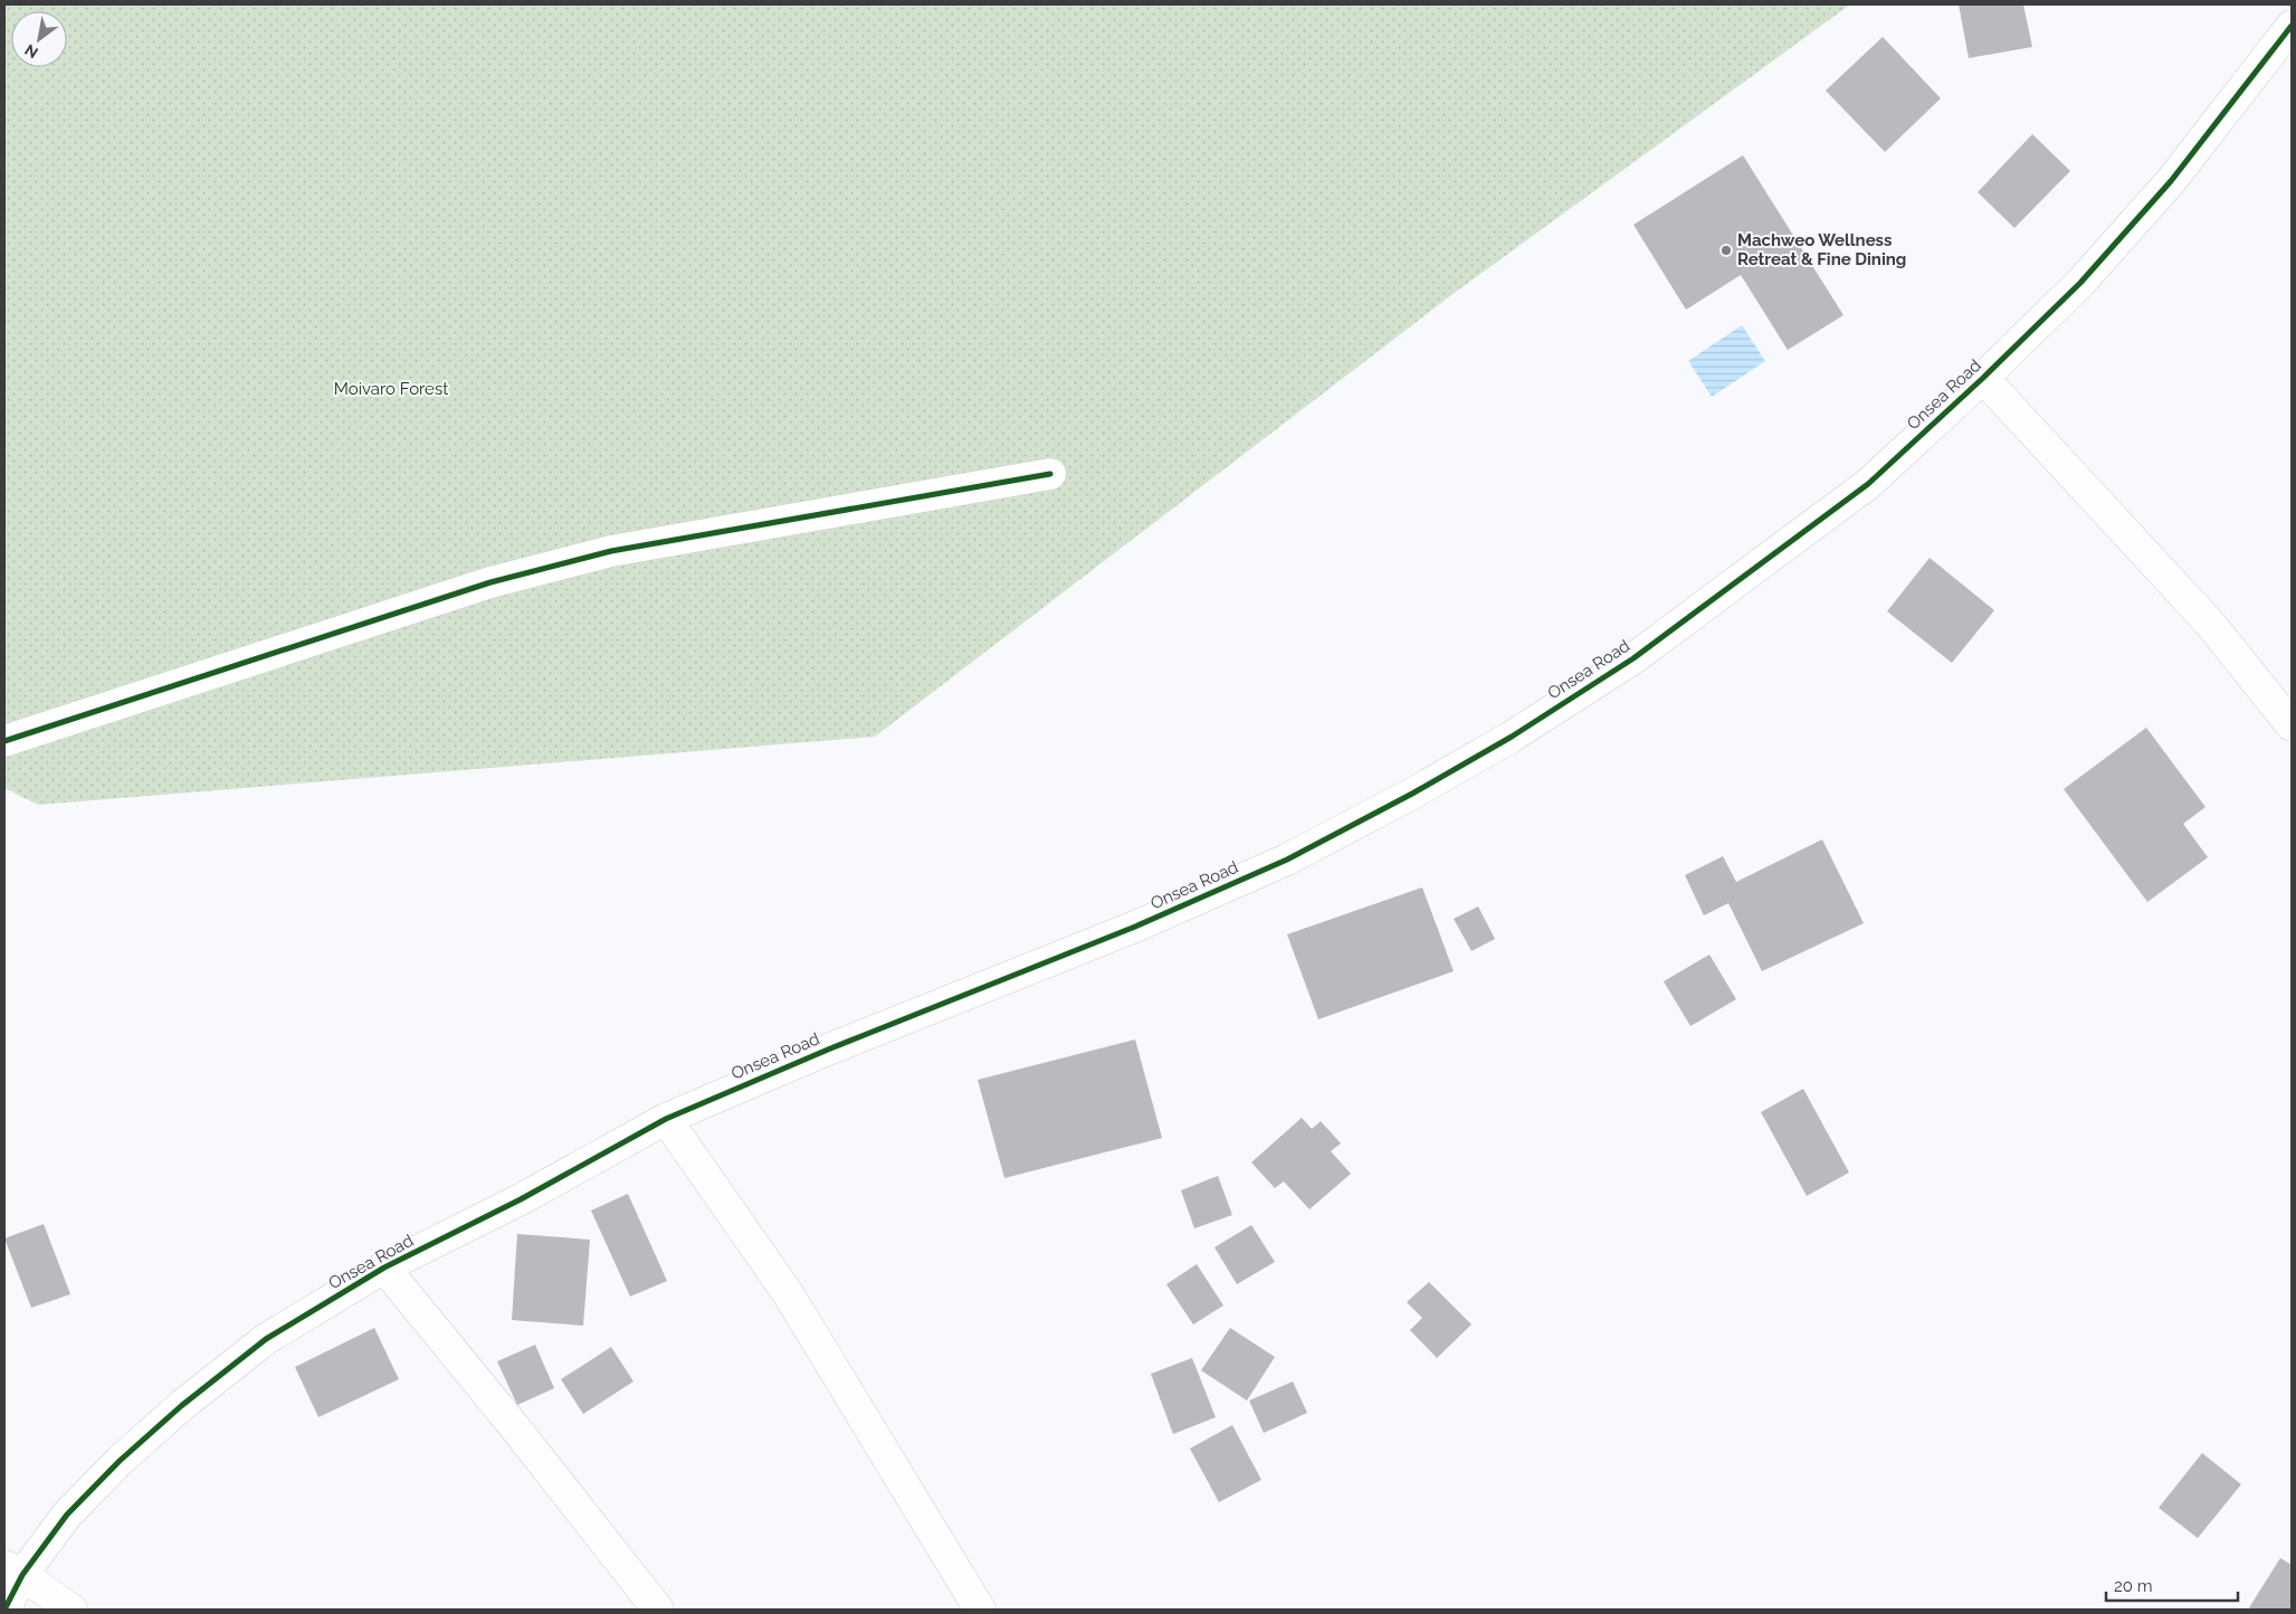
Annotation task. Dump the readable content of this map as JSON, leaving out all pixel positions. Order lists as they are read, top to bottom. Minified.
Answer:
{"streets":{"street":["Onsea Road"]},"parks":["Moivaro Forest"],"places":["Machweo Wellness Retreat & Fine Dining"],"scale_bar":"20 m","north":"bottom left"}
